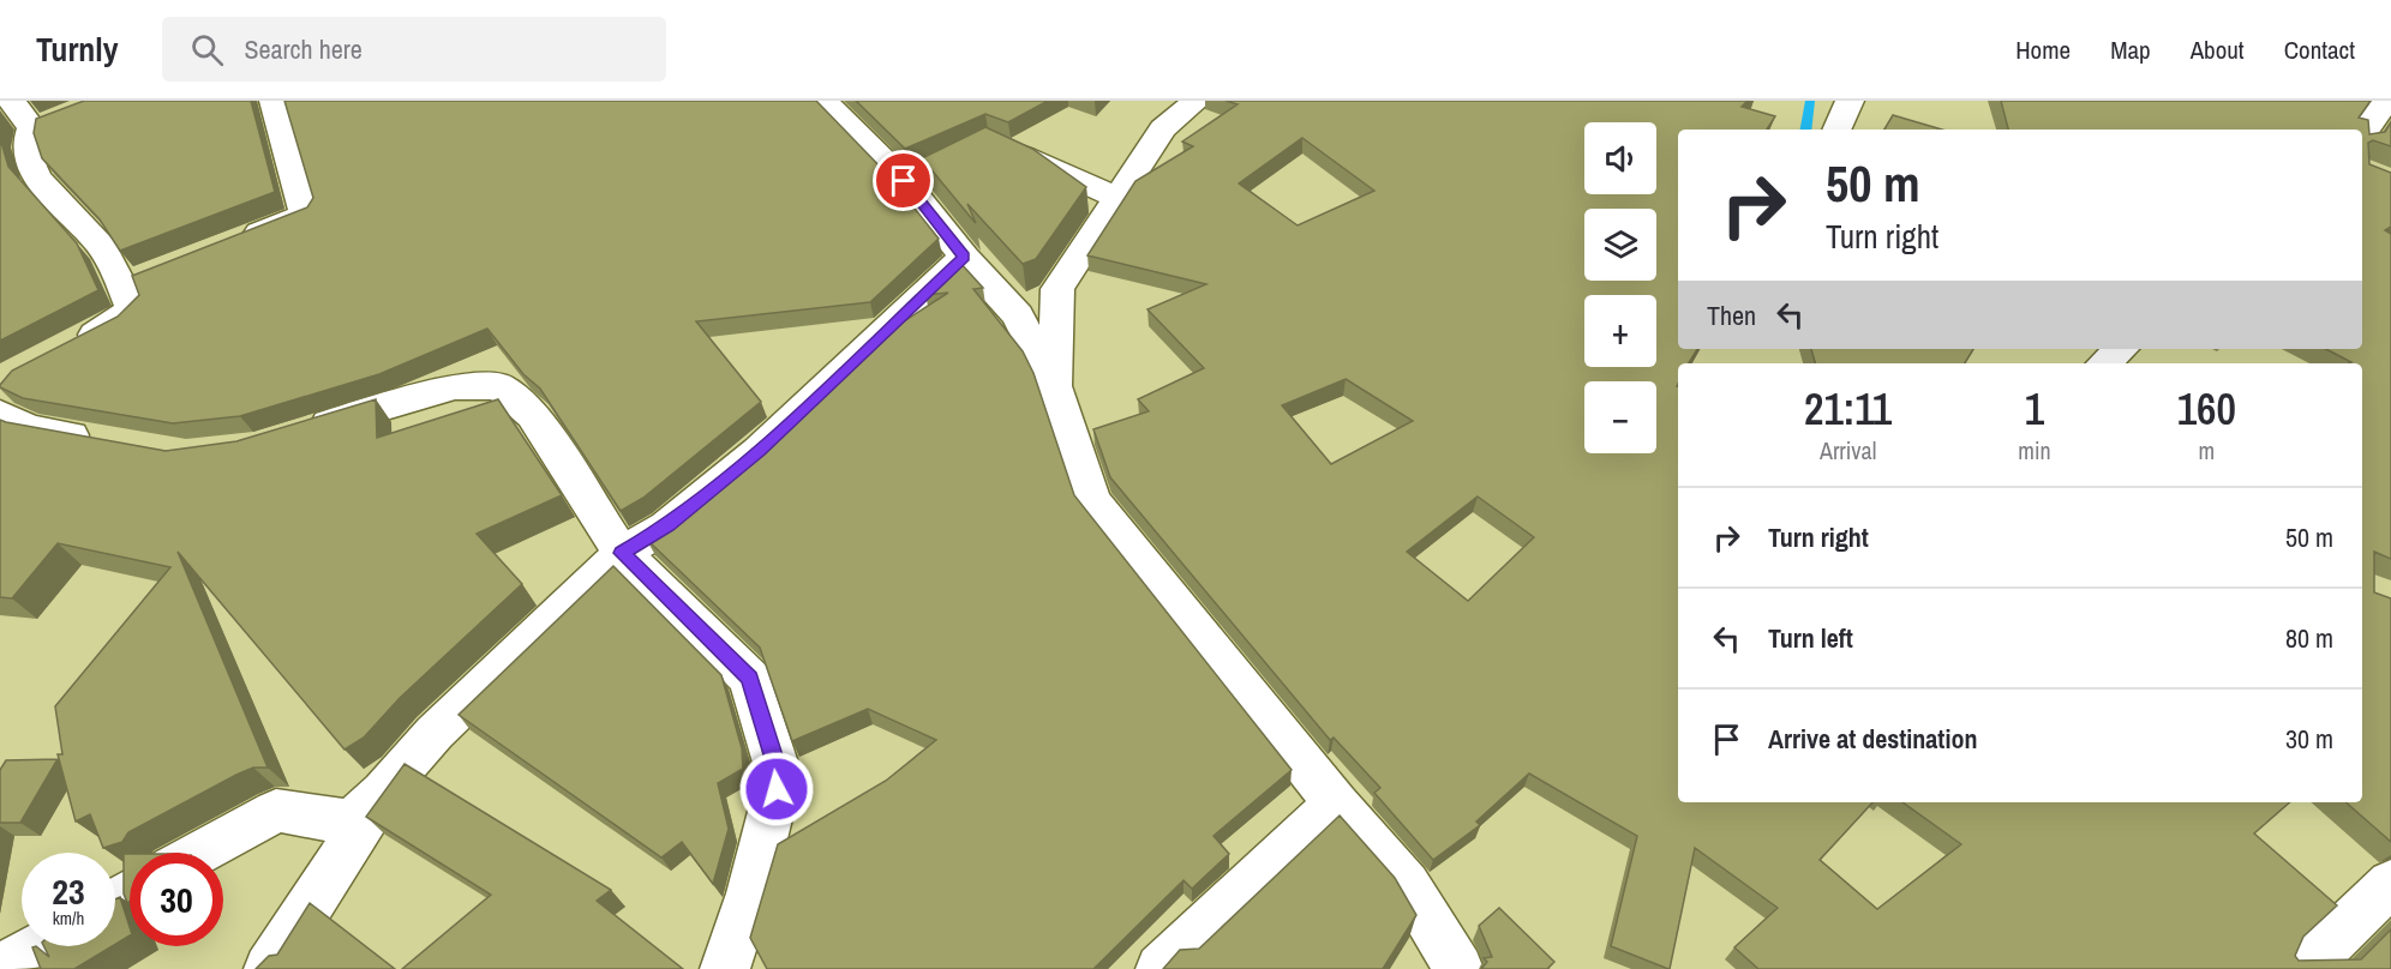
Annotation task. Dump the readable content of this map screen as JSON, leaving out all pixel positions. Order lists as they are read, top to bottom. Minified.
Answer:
{"page":{"header":"Turnly","search":"Search here","nav":["Home","Map","About","Contact"],"map_buttons":["+","−"],"turn":["50 m","Turn right"],"then":"Then","eta":["21:11","Arrival","1","min","160","m"],"list":[{"name":"Turn right","value":"50 m"},{"name":"Turn left","value":"80 m"},{"name":"Arrive at destination","value":"30 m"}],"speed":"23 km/h","limit":"30"}}
